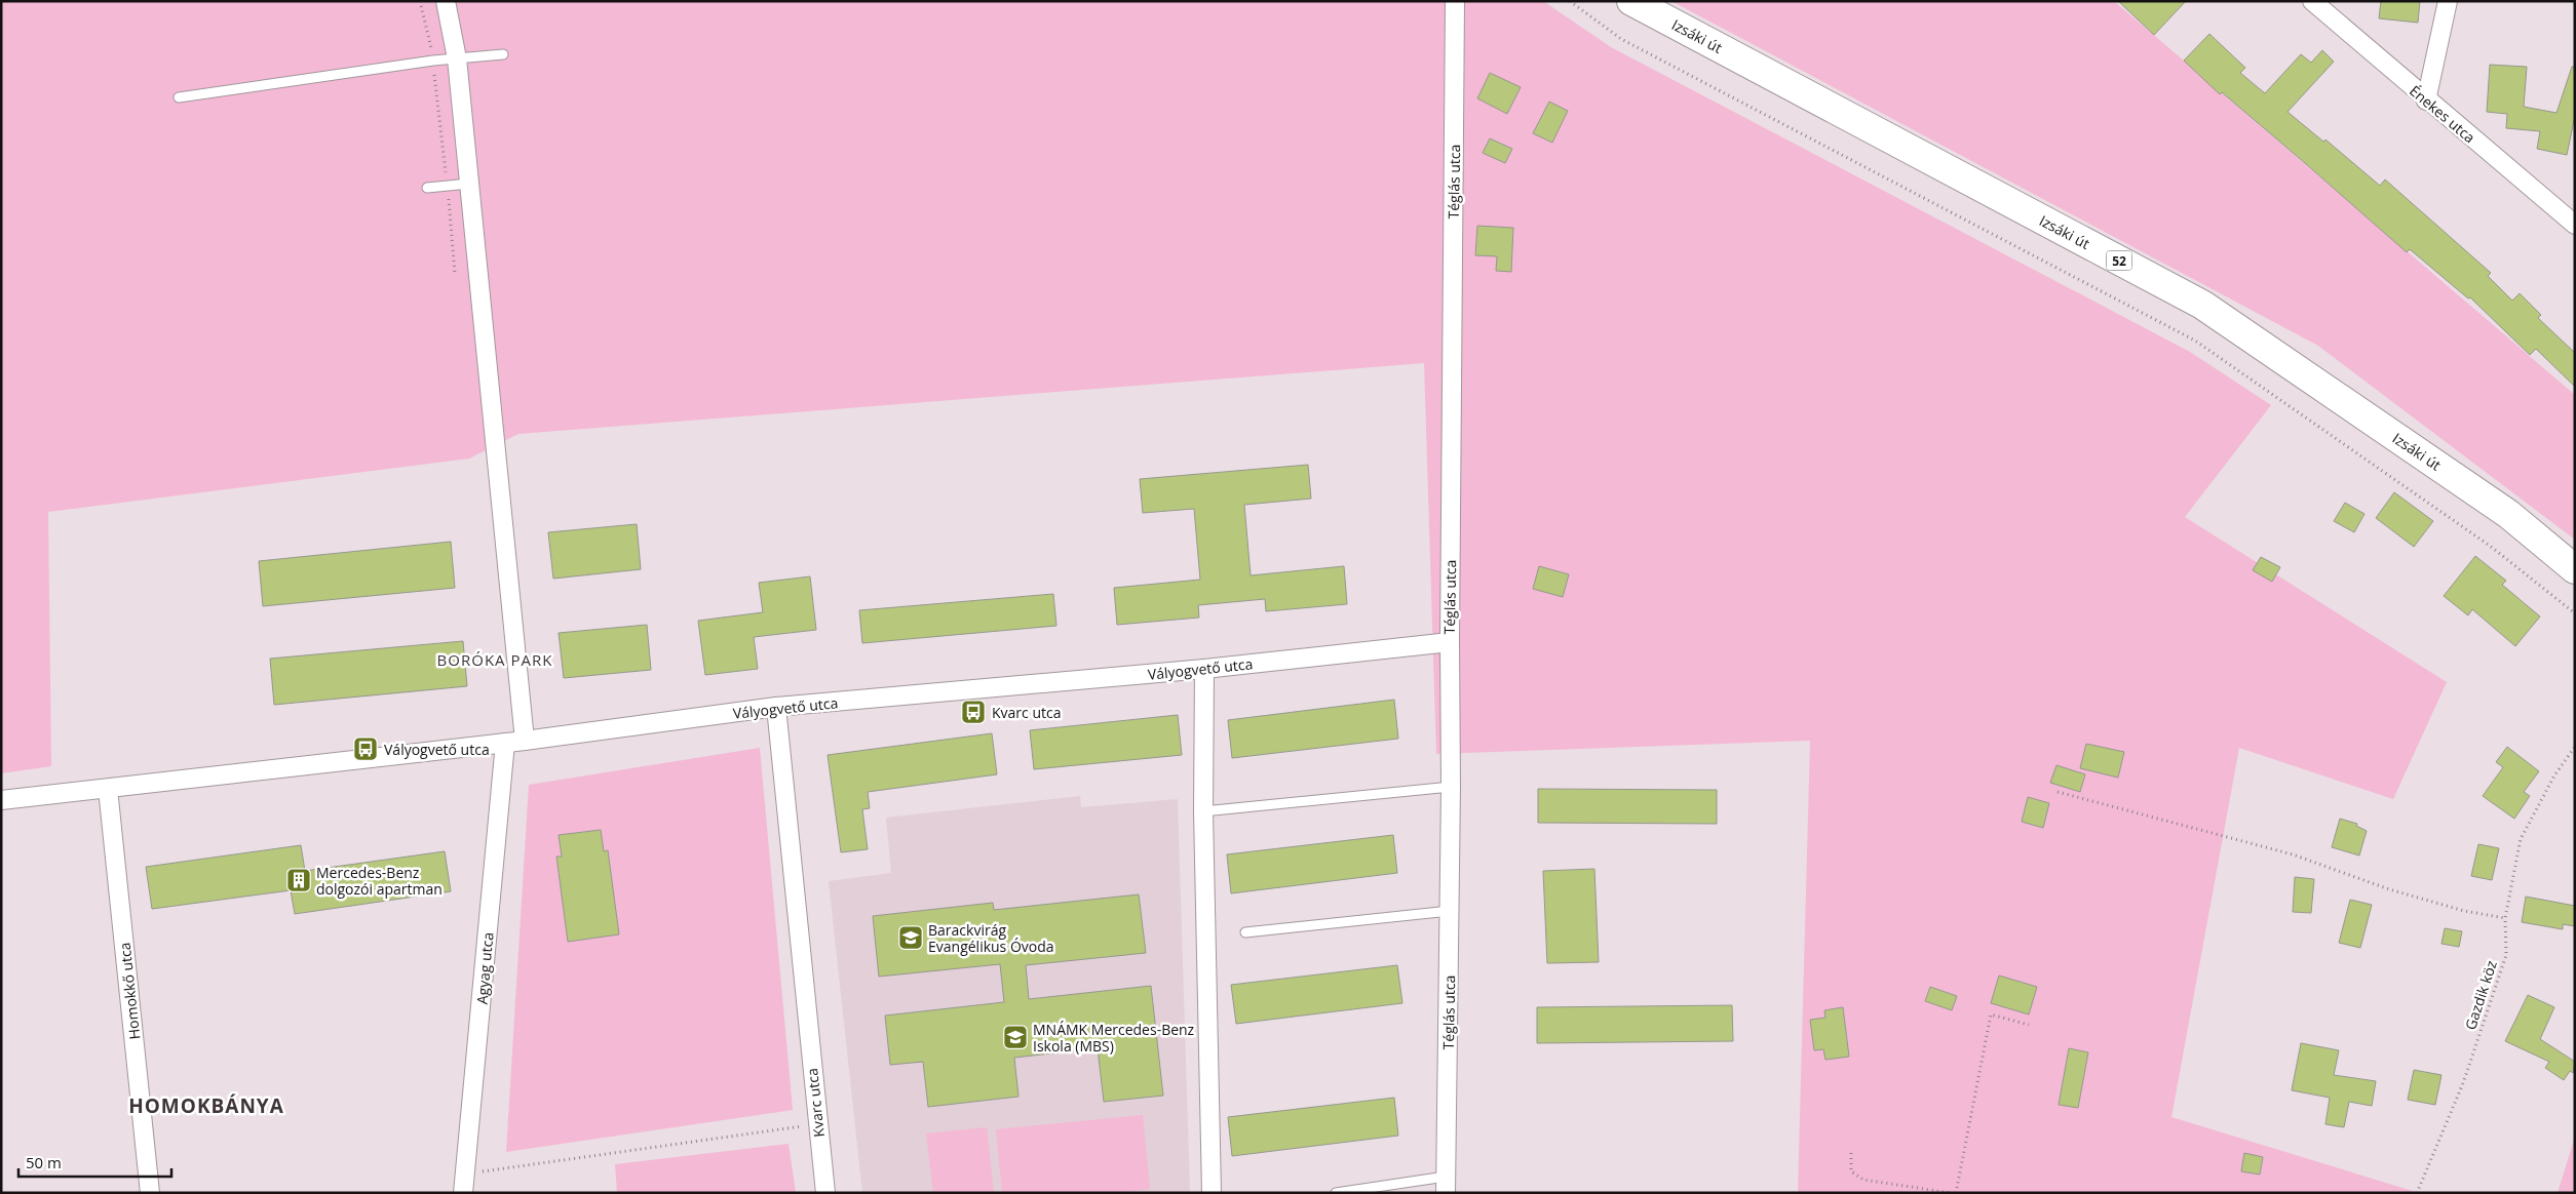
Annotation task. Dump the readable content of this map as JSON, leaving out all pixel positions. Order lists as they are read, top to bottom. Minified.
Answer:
{"streets":{"main road":["Izsáki út","52"],"street":["Énekes utca","Téglás utca","Vályogvető utca","Agyag utca","Homokkő utca","Kvarc utca"],"path":["Gazdik köz"]},"crossings":[["Téglás utca","Vályogvető utca"],["Vályogvető utca","Agyag utca"],["Vályogvető utca","Homokkő utca"],["Vályogvető utca","Kvarc utca"]],"districts":["BORÓKA PARK","HOMOKBÁNYA"],"places":{"bus stop":["Kvarc utca","Vályogvető utca"],"building":["Mercedes-Benz dolgozói apartman"],"school or university":["Barackvirág Evangélikus Óvoda","MNÁMK Mercedes-Benz Iskola (MBS)"]},"scale_bar":"50 m"}
